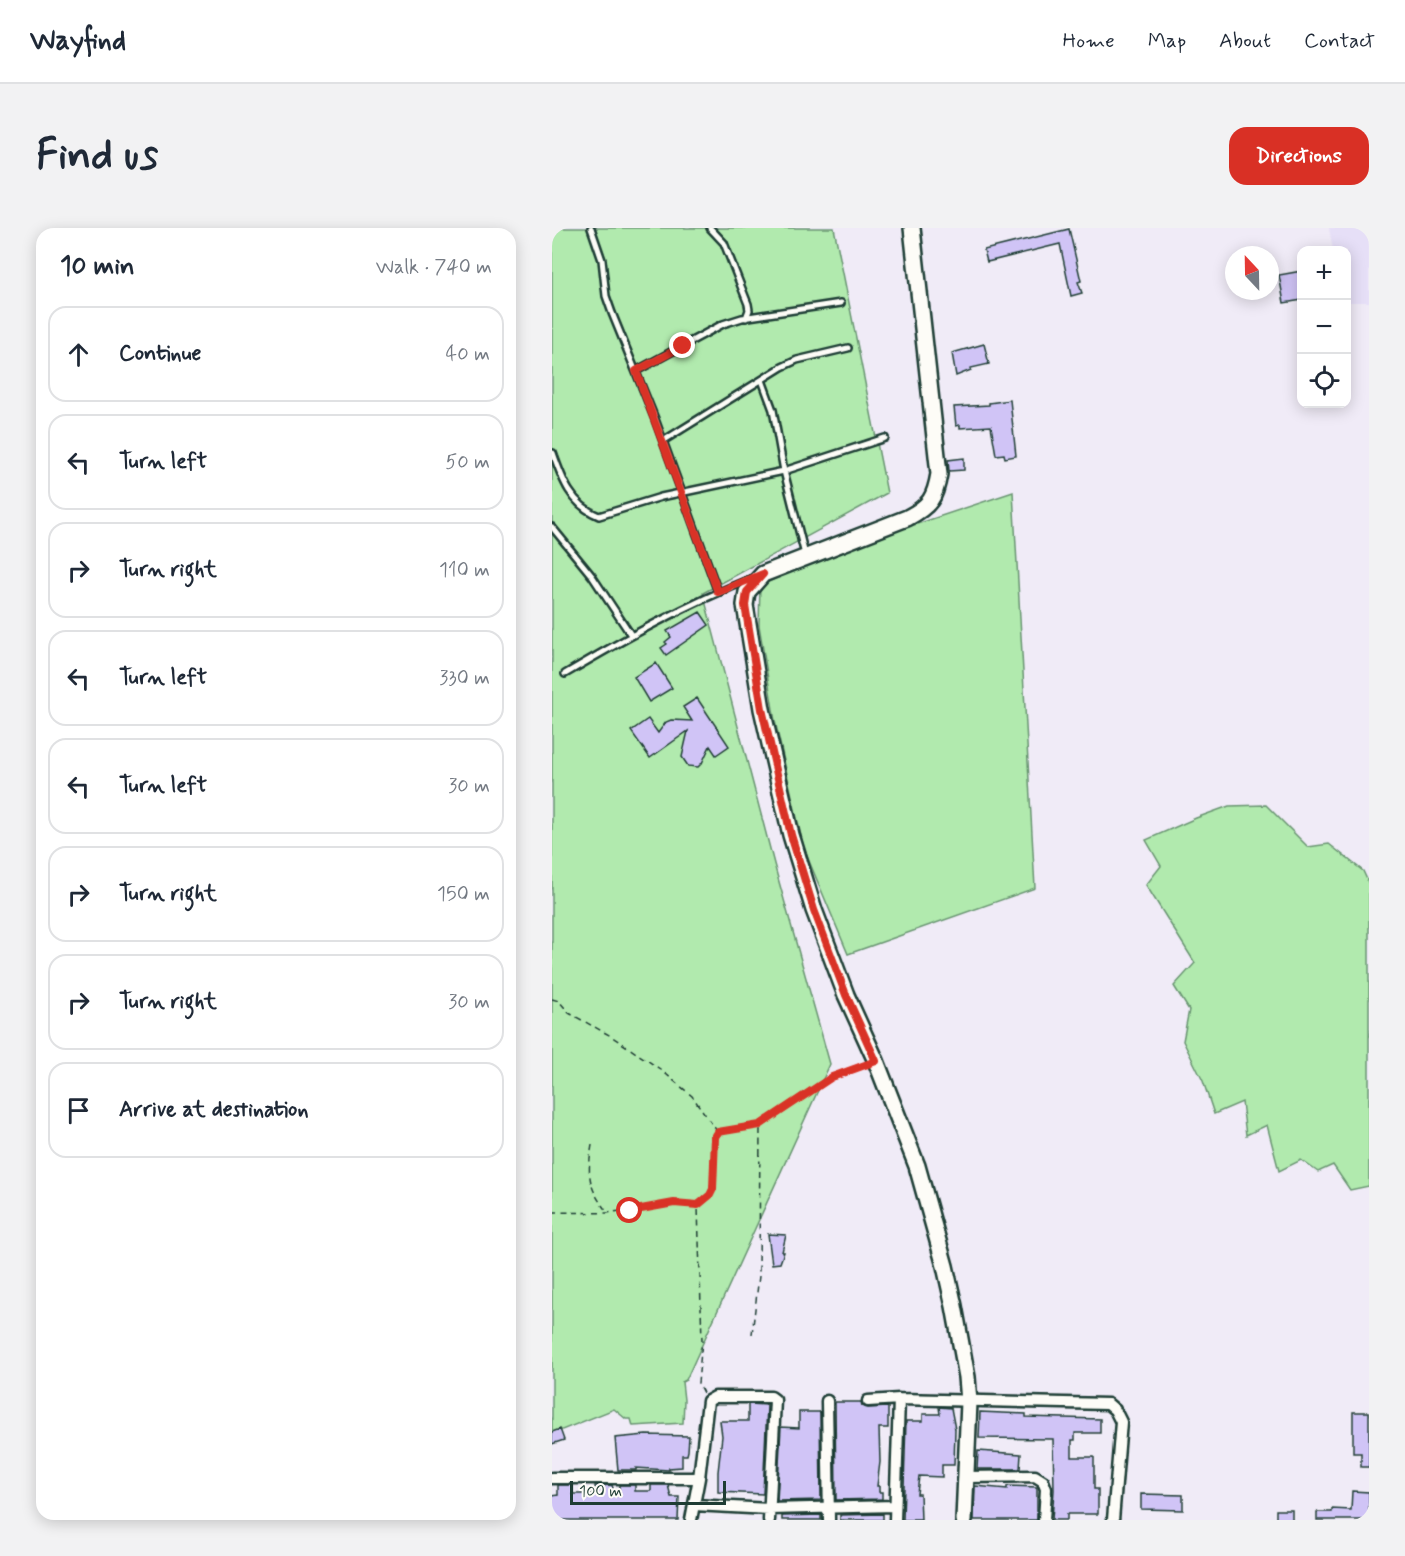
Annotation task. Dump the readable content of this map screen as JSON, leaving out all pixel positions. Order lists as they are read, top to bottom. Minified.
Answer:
{"scale_bar":"100 m","north":"top","page":{"header":"Wayfind","nav":["Home","Map","About","Contact"],"buttons":"Directions","title":"Find us","heading":["10 min","Walk · 740 m"],"map_buttons":["+","−"],"list":[["Continue","40 m"],["Turn left","50 m"],["Turn right","110 m"],["Turn left","330 m"],["Turn left","30 m"],["Turn right","150 m"],["Turn right","30 m"],"Arrive at destination"],"scale":"100 m"}}
